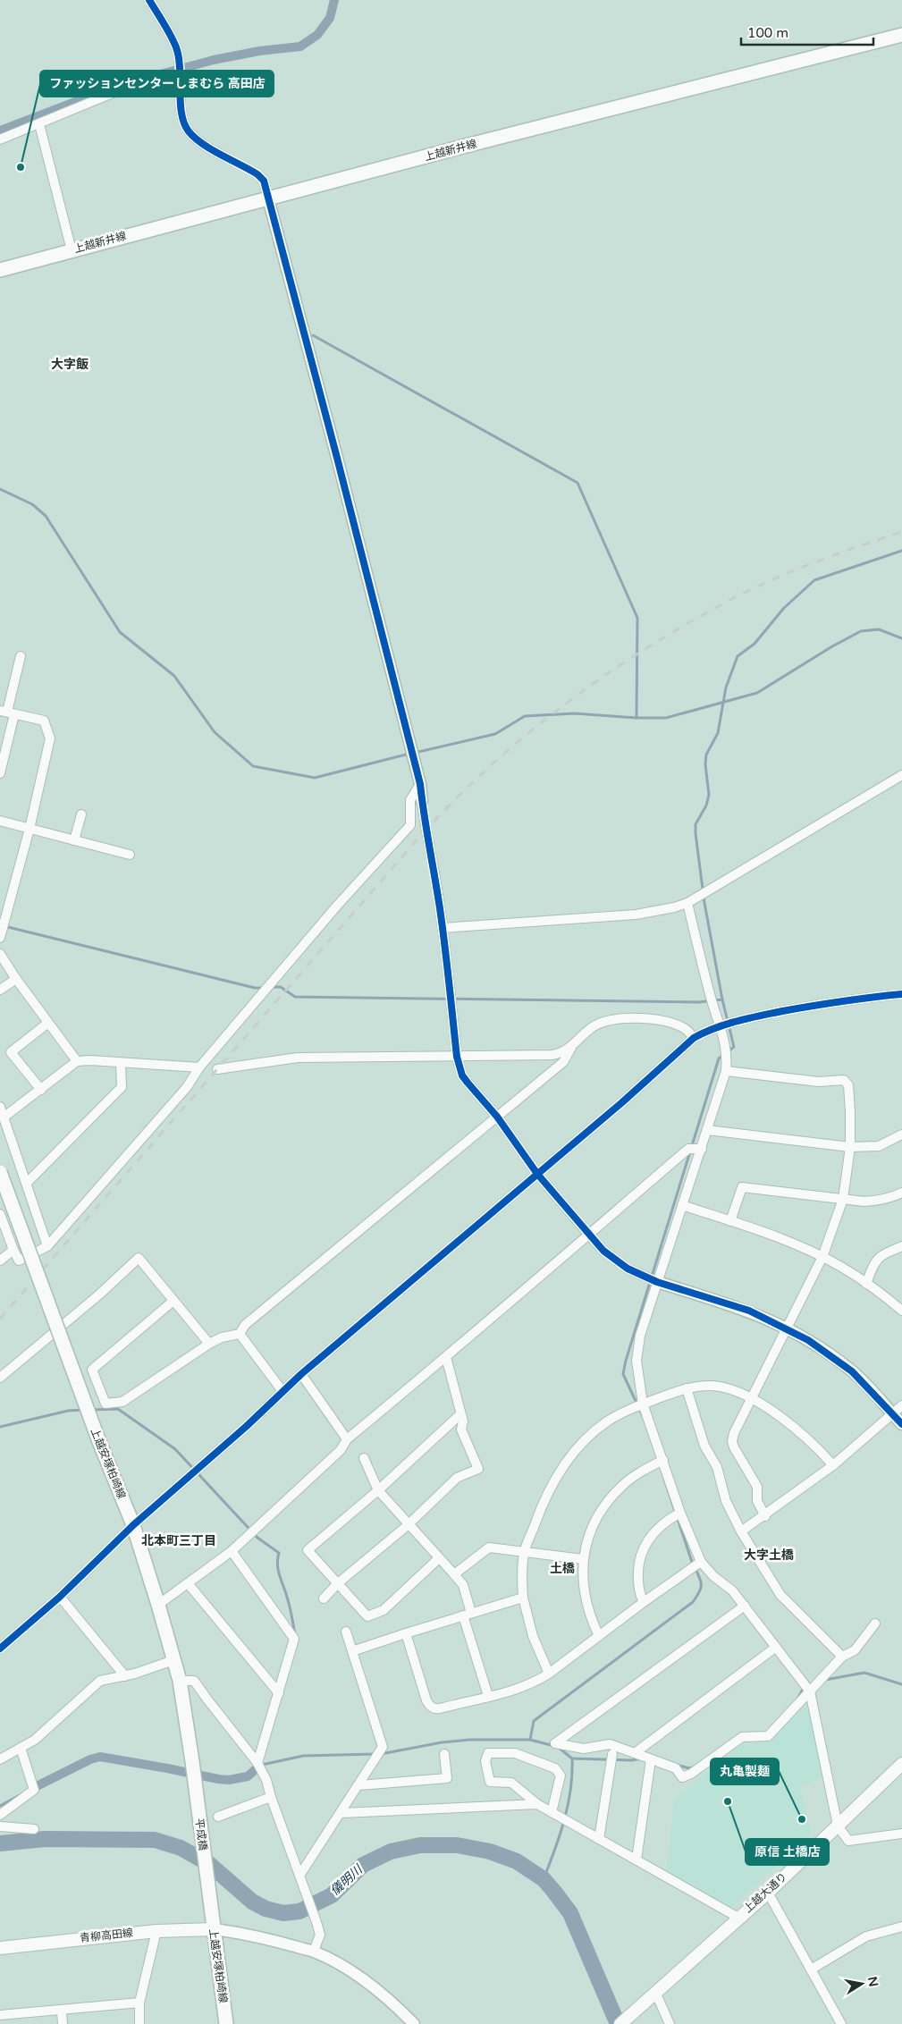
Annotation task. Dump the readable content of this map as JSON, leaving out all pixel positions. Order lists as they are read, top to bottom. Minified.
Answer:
{"streets":{"main road":["上越新井線","上越安塚柏崎線","平成橋","上越大通り","青柳高田線"]},"crossings":[["上越安塚柏崎線","平成橋"],["上越安塚柏崎線","青柳高田線"]],"districts":["大字飯","北本町三丁目","大字土橋","土橋"],"water":["儀明川"],"places":["ファッションセンターしまむら 高田店","原信 土橋店","丸亀製麺"],"scale_bar":"100 m","north":"right"}
